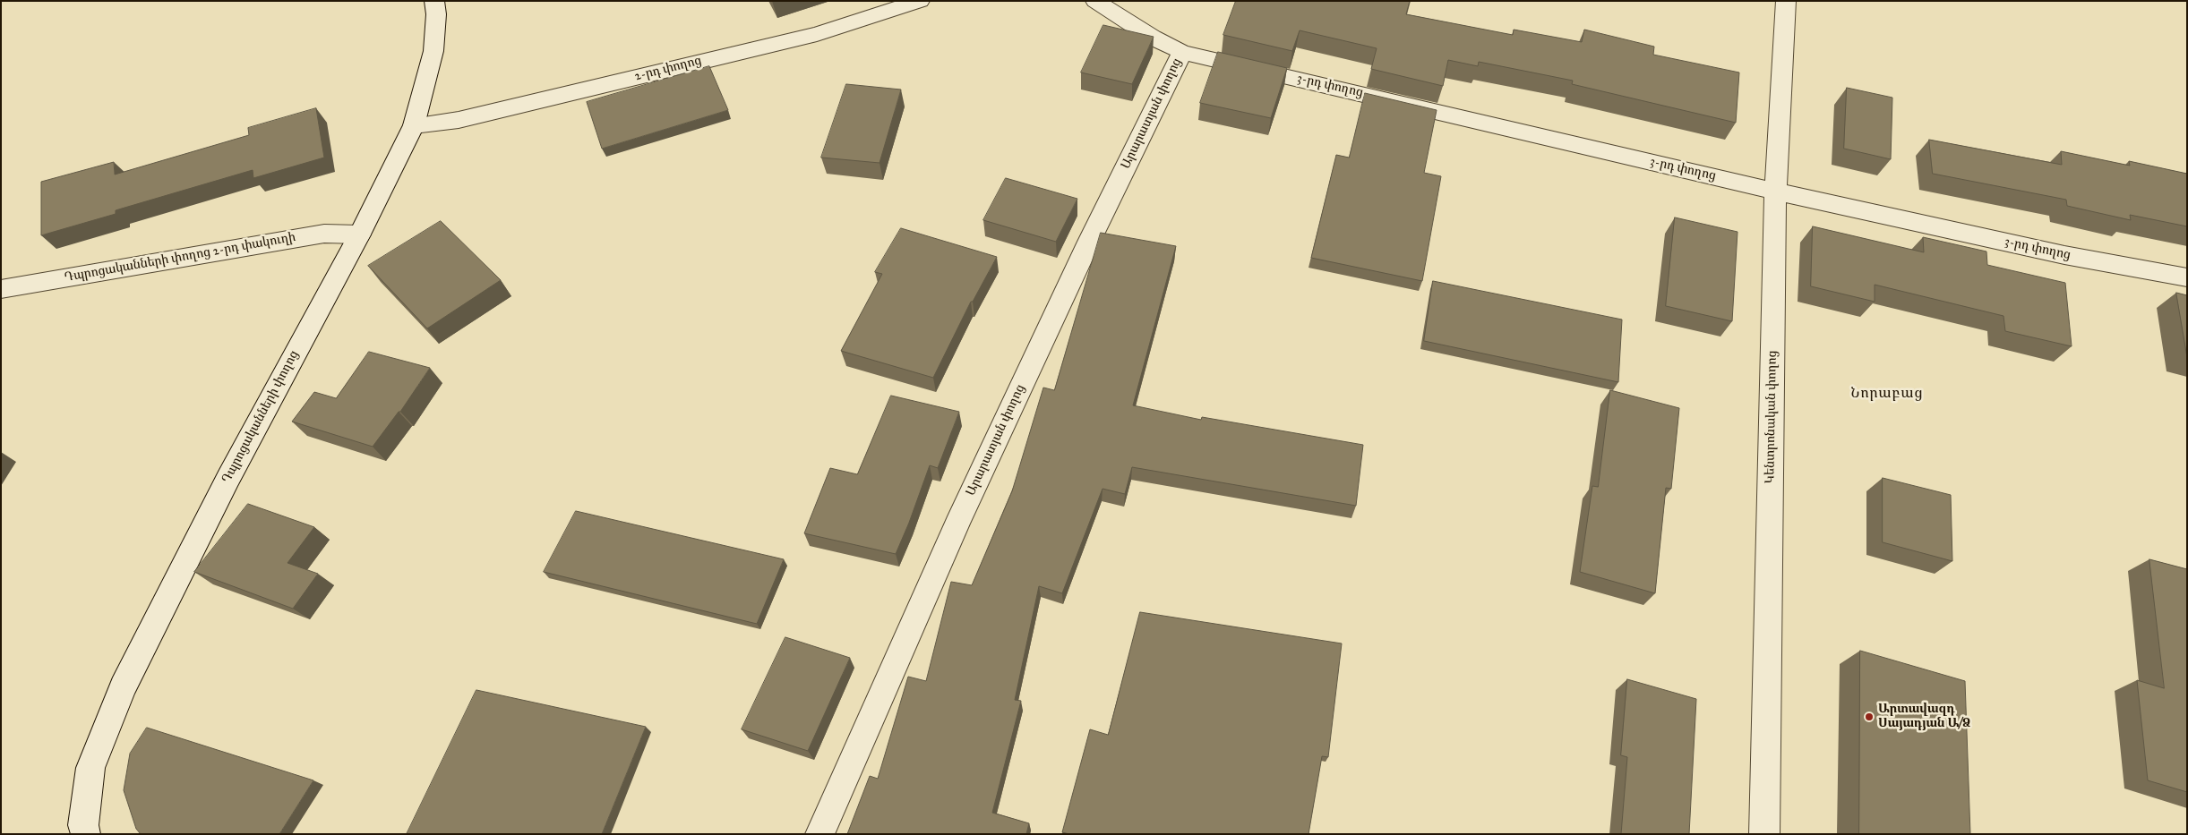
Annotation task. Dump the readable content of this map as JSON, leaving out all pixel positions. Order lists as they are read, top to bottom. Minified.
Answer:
{"streets":{"street":["2-րդ փողոց","3-րդ փողոց","Արարատյան փողոց","Դպրոցականների փողոց 2-րդ փակուղի","Դպրոցականների փողոց","Կենտրոնական փողոց"]},"crossings":[["2-րդ փողոց","Դպրոցականների փողոց"],["3-րդ փողոց","Արարատյան փողոց"],["3-րդ փողոց","Կենտրոնական փողոց"],["Դպրոցականների փողոց 2-րդ փակուղի","Դպրոցականների փողոց"]],"districts":["Նորաբաց"],"places":["Արտավազդ Սայադյան Ա/Ձ"]}
